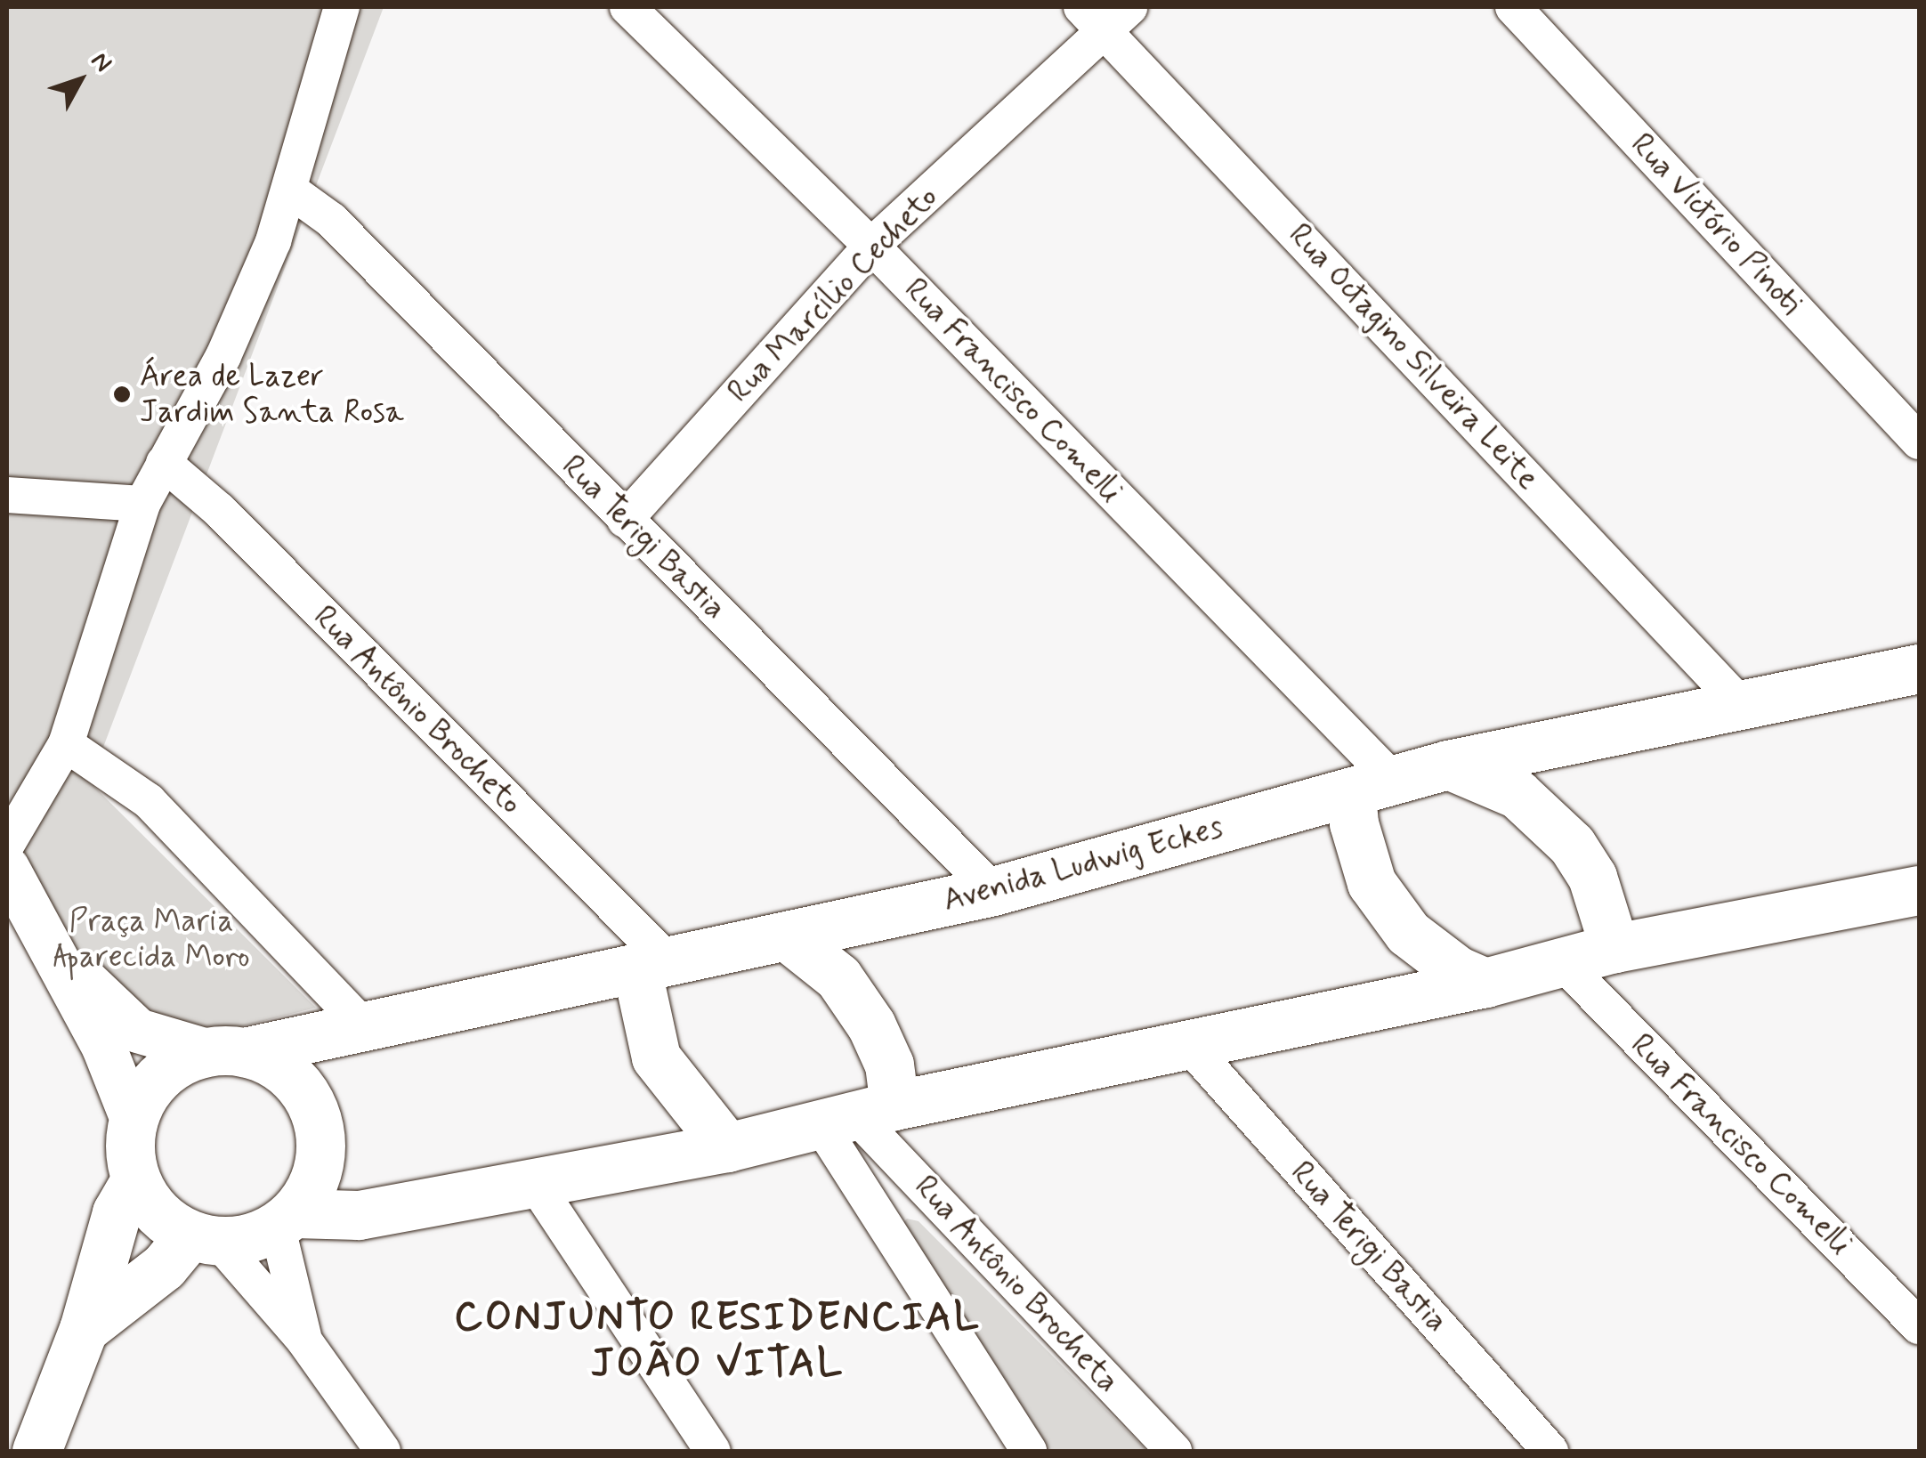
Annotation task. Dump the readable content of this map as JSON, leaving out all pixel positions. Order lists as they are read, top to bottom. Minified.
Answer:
{"streets":{"main road":["Avenida Ludwig Eckes"],"street":["Rua Victório Pinoti","Rua Marcílio Cecheto","Rua Octagino Silveira Leite","Rua Francisco Comelli","Rua Terigi Bastia","Rua Antônio Brocheto","Rua Antônio Brocheta"]},"crossings":[["Rua Marcílio Cecheto","Rua Octagino Silveira Leite"],["Rua Marcílio Cecheto","Rua Francisco Comelli"],["Rua Marcílio Cecheto","Rua Terigi Bastia"],["Rua Octagino Silveira Leite","Avenida Ludwig Eckes"],["Rua Francisco Comelli","Avenida Ludwig Eckes"],["Rua Terigi Bastia","Avenida Ludwig Eckes"],["Rua Antônio Brocheto","Avenida Ludwig Eckes"],["Rua Antônio Brocheto","Rua Antônio Brocheta"],["Avenida Ludwig Eckes","Rua Antônio Brocheta"]],"districts":["CONJUNTO RESIDENCIAL JOÃO VITAL"],"parks":["Praça Maria Aparecida Moro"],"places":["Área de Lazer Jardim Santa Rosa"],"north":"top right"}
